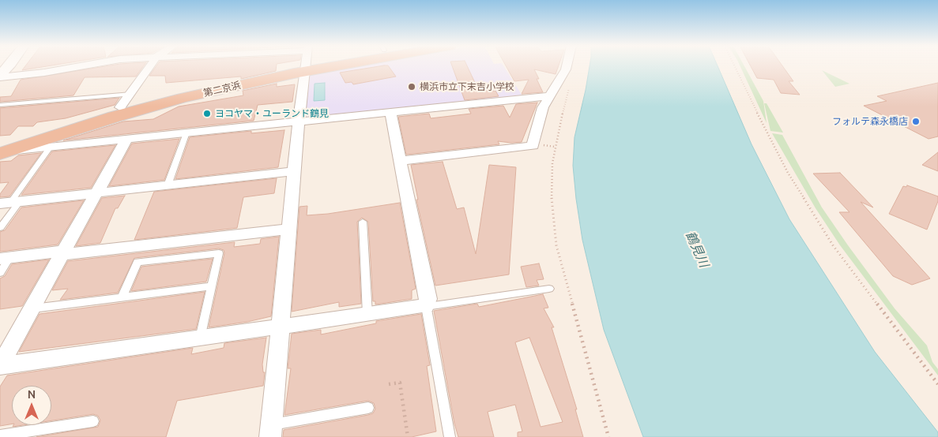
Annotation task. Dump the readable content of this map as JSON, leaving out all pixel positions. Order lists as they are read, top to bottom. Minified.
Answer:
{"streets":{"highway":["第二京浜"]},"water":["鶴見川"],"places":["横浜市立下末吉小学校","ヨコヤマ・ユーランド鶴見","フォルテ森永橋店"],"north":"top"}
